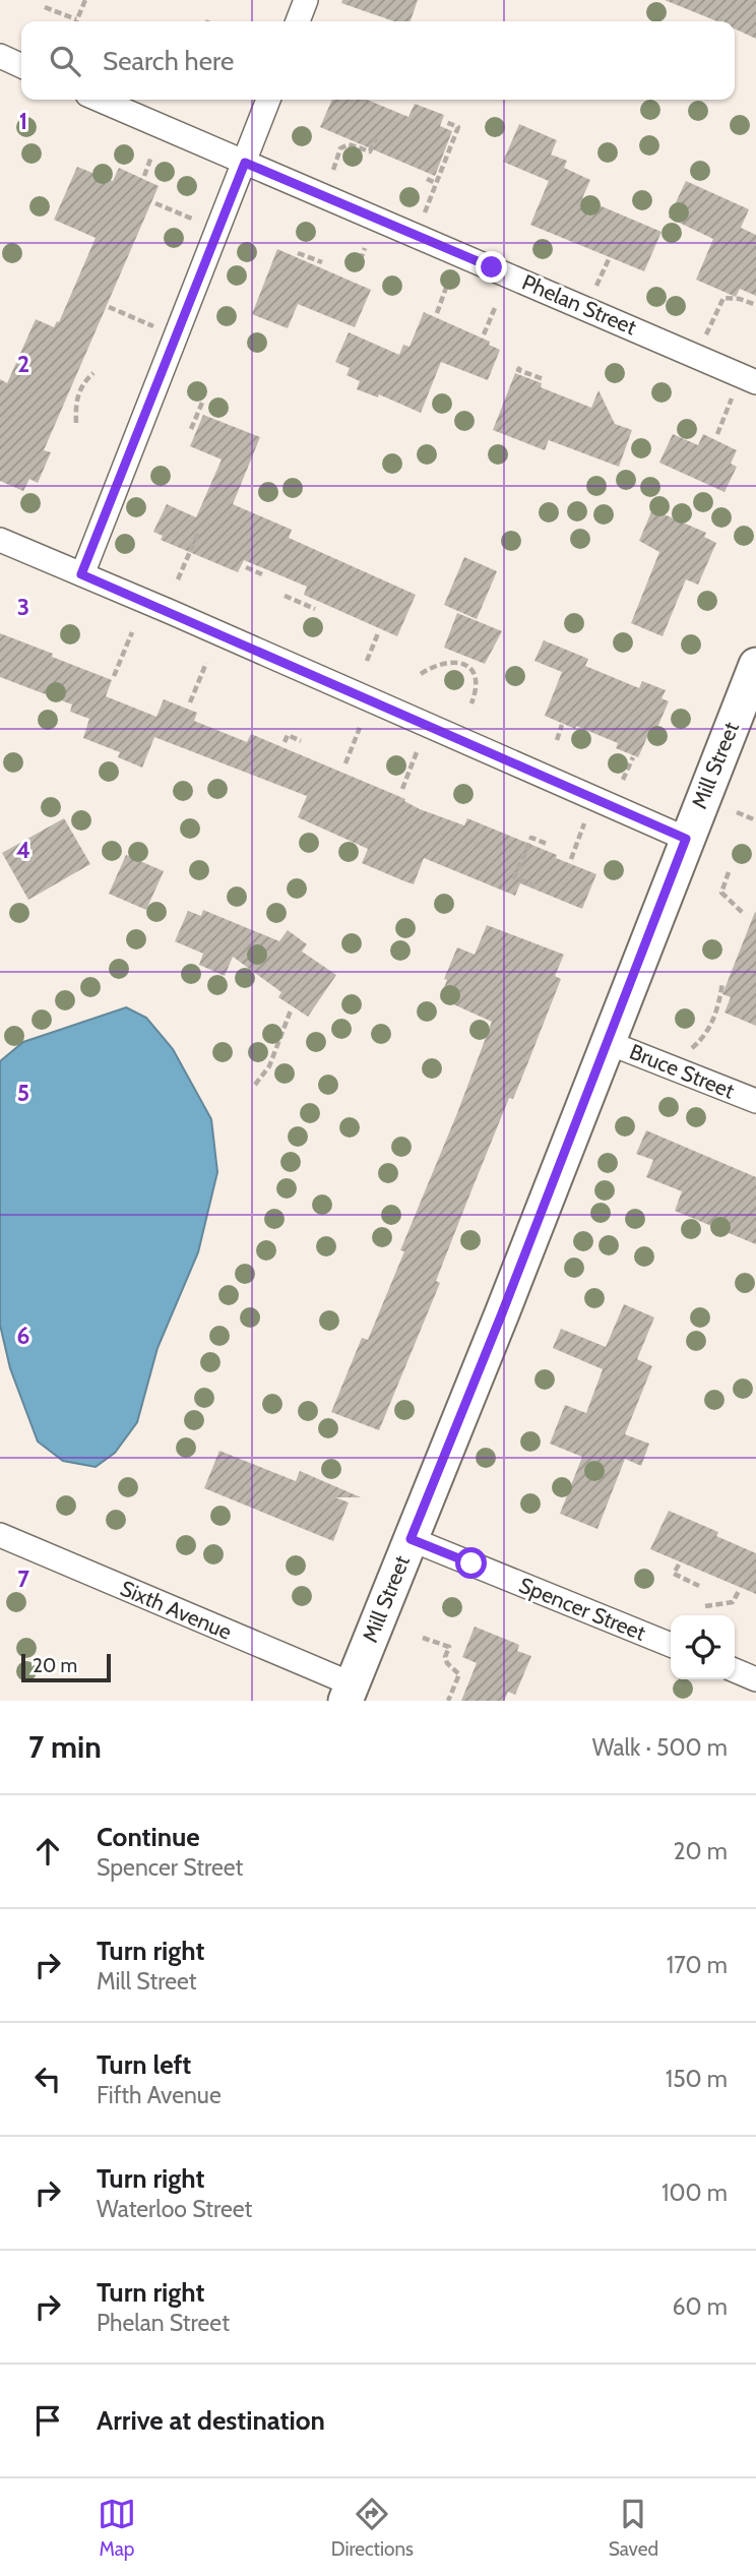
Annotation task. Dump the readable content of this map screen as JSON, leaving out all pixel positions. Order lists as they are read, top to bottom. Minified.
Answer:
{"streets":{"main road":["Mill Street"],"street":["Phelan Street","Bruce Street","Spencer Street","Sixth Avenue"]},"crossings":[["Mill Street","Bruce Street"],["Mill Street","Spencer Street"],["Mill Street","Sixth Avenue"]],"scale_bar":"20 m","page":{"search":"Search here","scale":"20 m","heading":["7 min","Walk · 500 m"],"list":[["Continue","Spencer Street","20 m"],["Turn right","Mill Street","170 m"],["Turn left","Fifth Avenue","150 m"],["Turn right","Waterloo Street","100 m"],["Turn right","Phelan Street","60 m"],"Arrive at destination"],"nav":["Map","Directions","Saved"]},"grid":{"rows":["1","2","3","4","5","6","7"]}}
